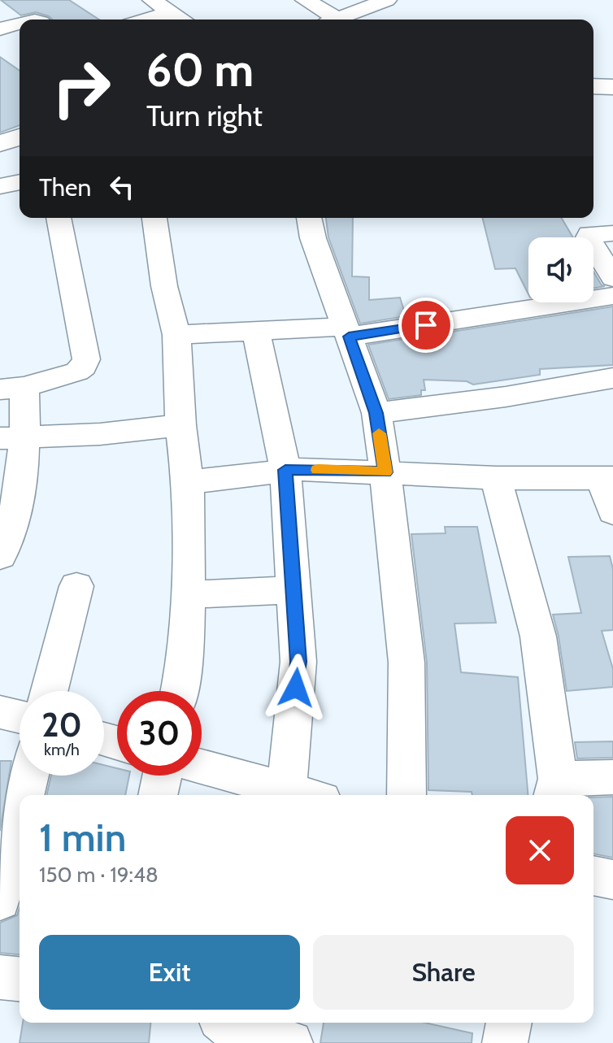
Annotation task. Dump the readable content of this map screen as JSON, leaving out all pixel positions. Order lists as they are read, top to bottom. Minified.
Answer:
{"page":{"turn":["60 m","Turn right"],"then":"Then","speed":"20 km/h","limit":"30","heading":["1 min","150 m · 19:48"],"buttons":["Exit","Share"]}}
